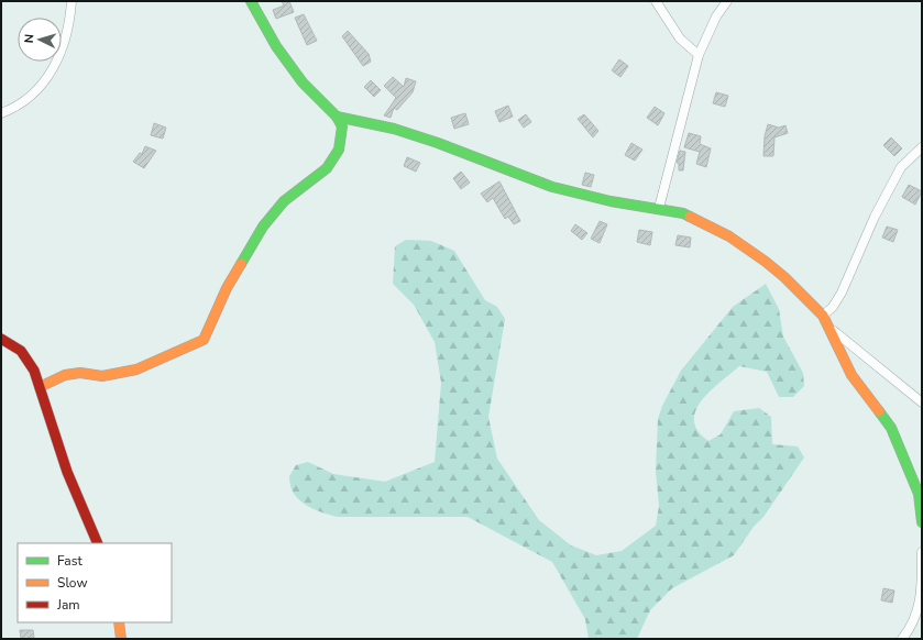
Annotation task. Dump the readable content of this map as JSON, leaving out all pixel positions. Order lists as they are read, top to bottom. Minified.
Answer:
{"legend":["Fast","Slow","Jam"],"north":"left"}
